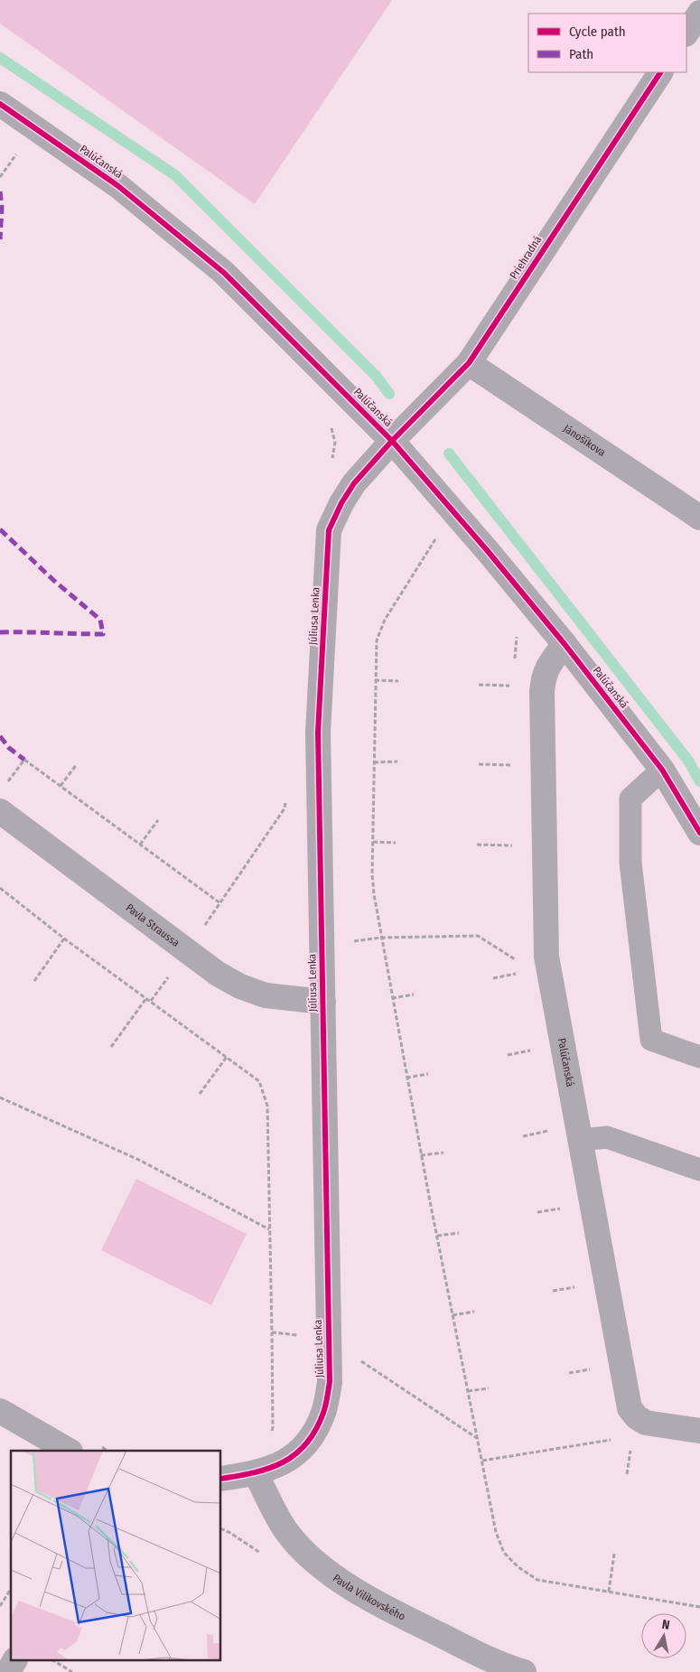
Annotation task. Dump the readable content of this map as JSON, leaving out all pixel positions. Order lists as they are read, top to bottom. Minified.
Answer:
{"streets":{"street":["Palúčanská","Priehradná","Jánošíkova","Júliusa Lenka","Pavla Straussa","Pavla Vilikovského"]},"crossings":[["Palúčanská","Priehradná"],["Palúčanská","Júliusa Lenka"],["Priehradná","Jánošíkova"],["Priehradná","Júliusa Lenka"],["Júliusa Lenka","Pavla Straussa"],["Júliusa Lenka","Pavla Vilikovského"]],"legend":["Cycle path","Path"],"north":"top"}
